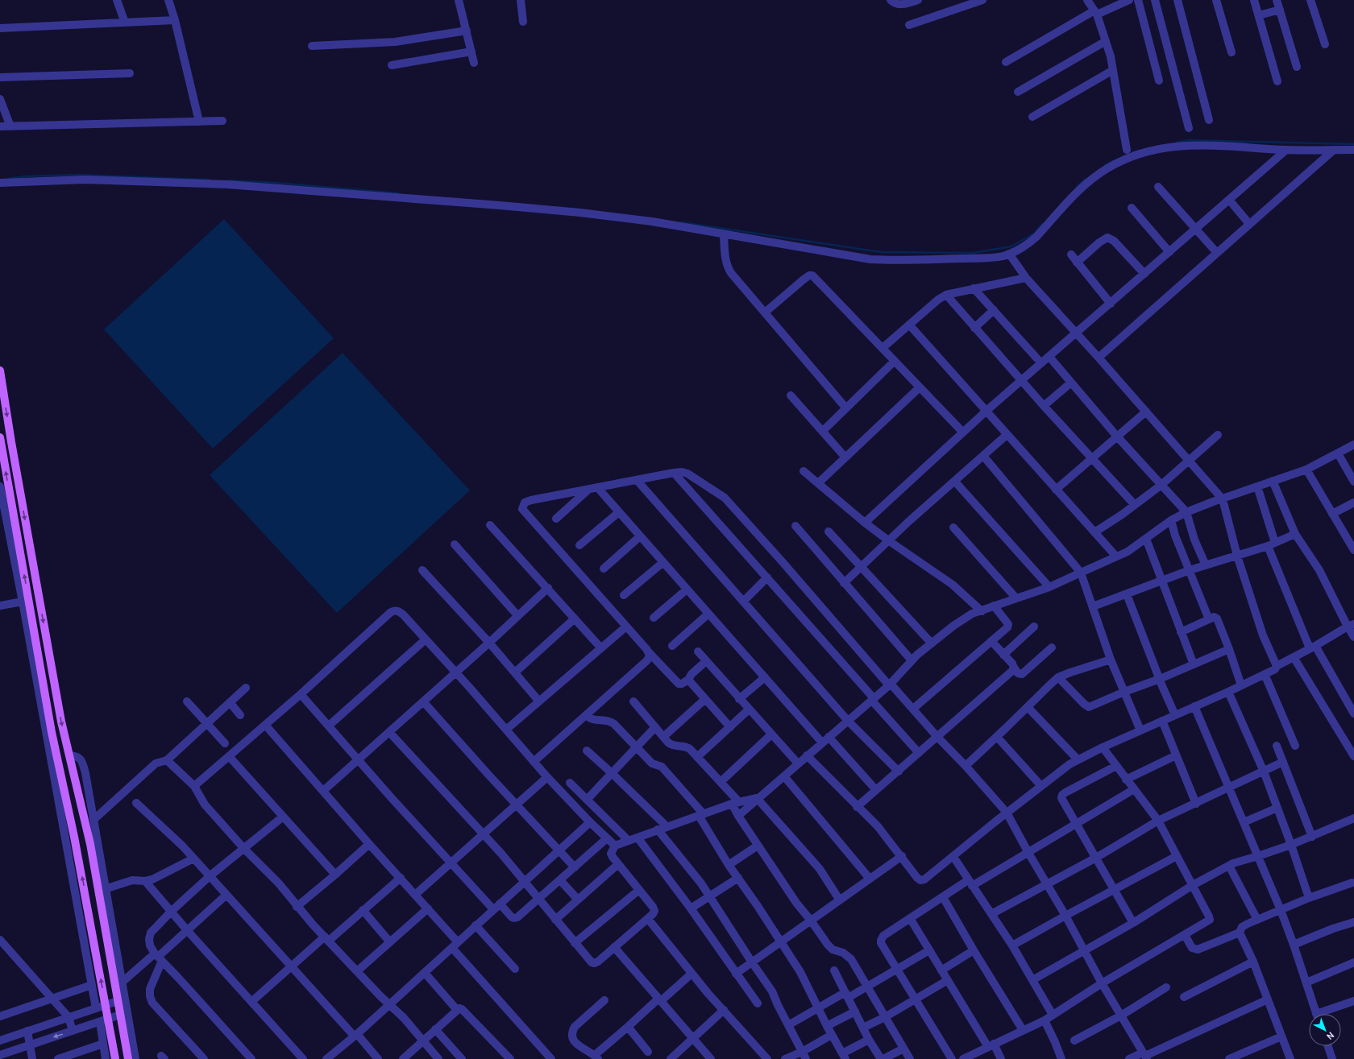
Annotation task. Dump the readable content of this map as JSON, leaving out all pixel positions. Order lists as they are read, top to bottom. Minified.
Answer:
{"north":"bottom right"}
